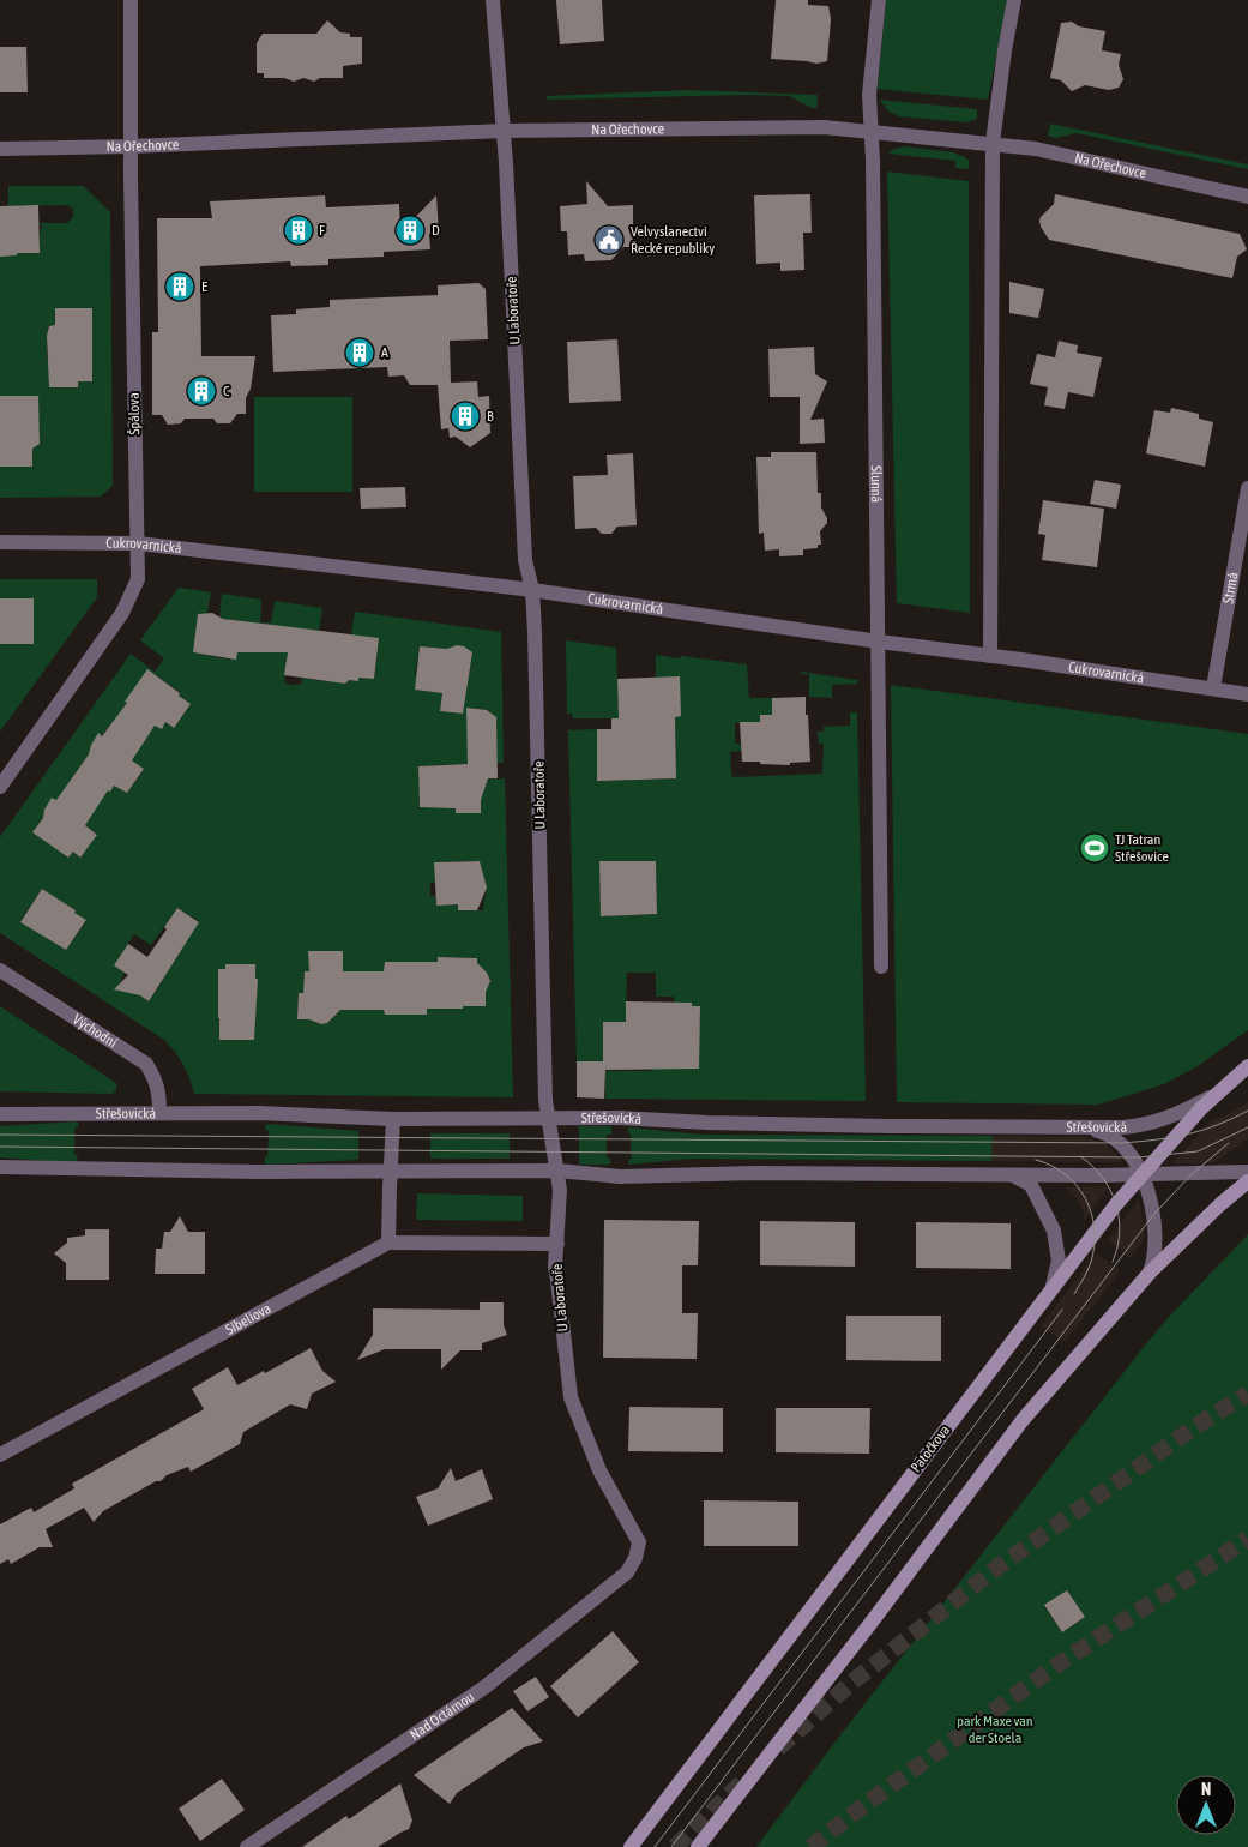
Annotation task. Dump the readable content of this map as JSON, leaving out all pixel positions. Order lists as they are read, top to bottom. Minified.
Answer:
{"streets":{"main road":["Patočkova"],"street":["Na Ořechovce","U Laboratoře","Špálova","Slunná","Cukrovarnická","Strmá","Východní","Střešovická","Sibeliova","Nad Octárnou"]},"crossings":[["Na Ořechovce","U Laboratoře"],["Na Ořechovce","Špálova"],["Na Ořechovce","Slunná"],["U Laboratoře","Cukrovarnická"],["U Laboratoře","Střešovická"],["U Laboratoře","Nad Octárnou"],["Špálova","Cukrovarnická"],["Slunná","Cukrovarnická"],["Cukrovarnická","Strmá"],["Východní","Střešovická"],["Střešovická","Patočkova"]],"parks":["park Maxe van der Stoela"],"places":{"building":["F","D","E","A","C","B"],"public building":["Velvyslanectví Řecké republiky"],"sports":["TJ Tatran Střešovice"]},"north":"top"}
